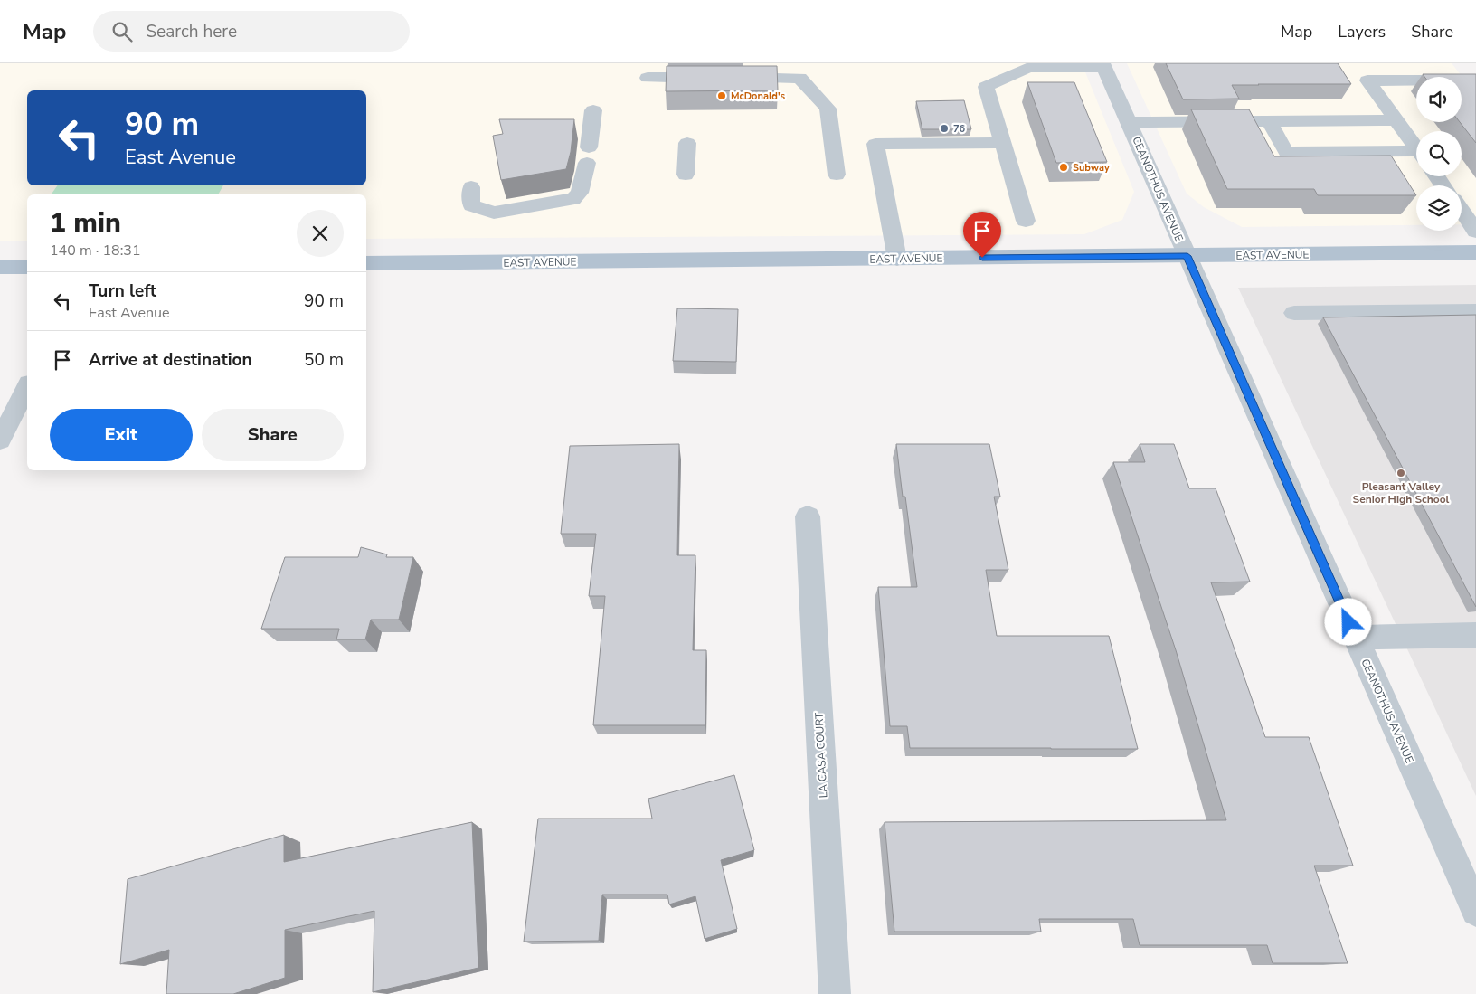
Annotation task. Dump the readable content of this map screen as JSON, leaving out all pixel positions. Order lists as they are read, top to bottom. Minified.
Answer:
{"streets":{"main road":["EAST AVENUE"],"street":["CEANOTHUS AVENUE","LA CASA COURT"]},"crossings":[["CEANOTHUS AVENUE","EAST AVENUE"]],"places":["McDonald's","76","Subway","Pleasant Valley Senior High School"],"page":{"header":"Map","search":"Search here","nav":["Map","Layers","Share"],"turn":["90 m","East Avenue"],"heading":["1 min","140 m · 18:31"],"list":[{"name":"Turn left","note":"East Avenue","value":"90 m"},{"name":"Arrive at destination","value":"50 m"}],"buttons":["Exit","Share"]}}
